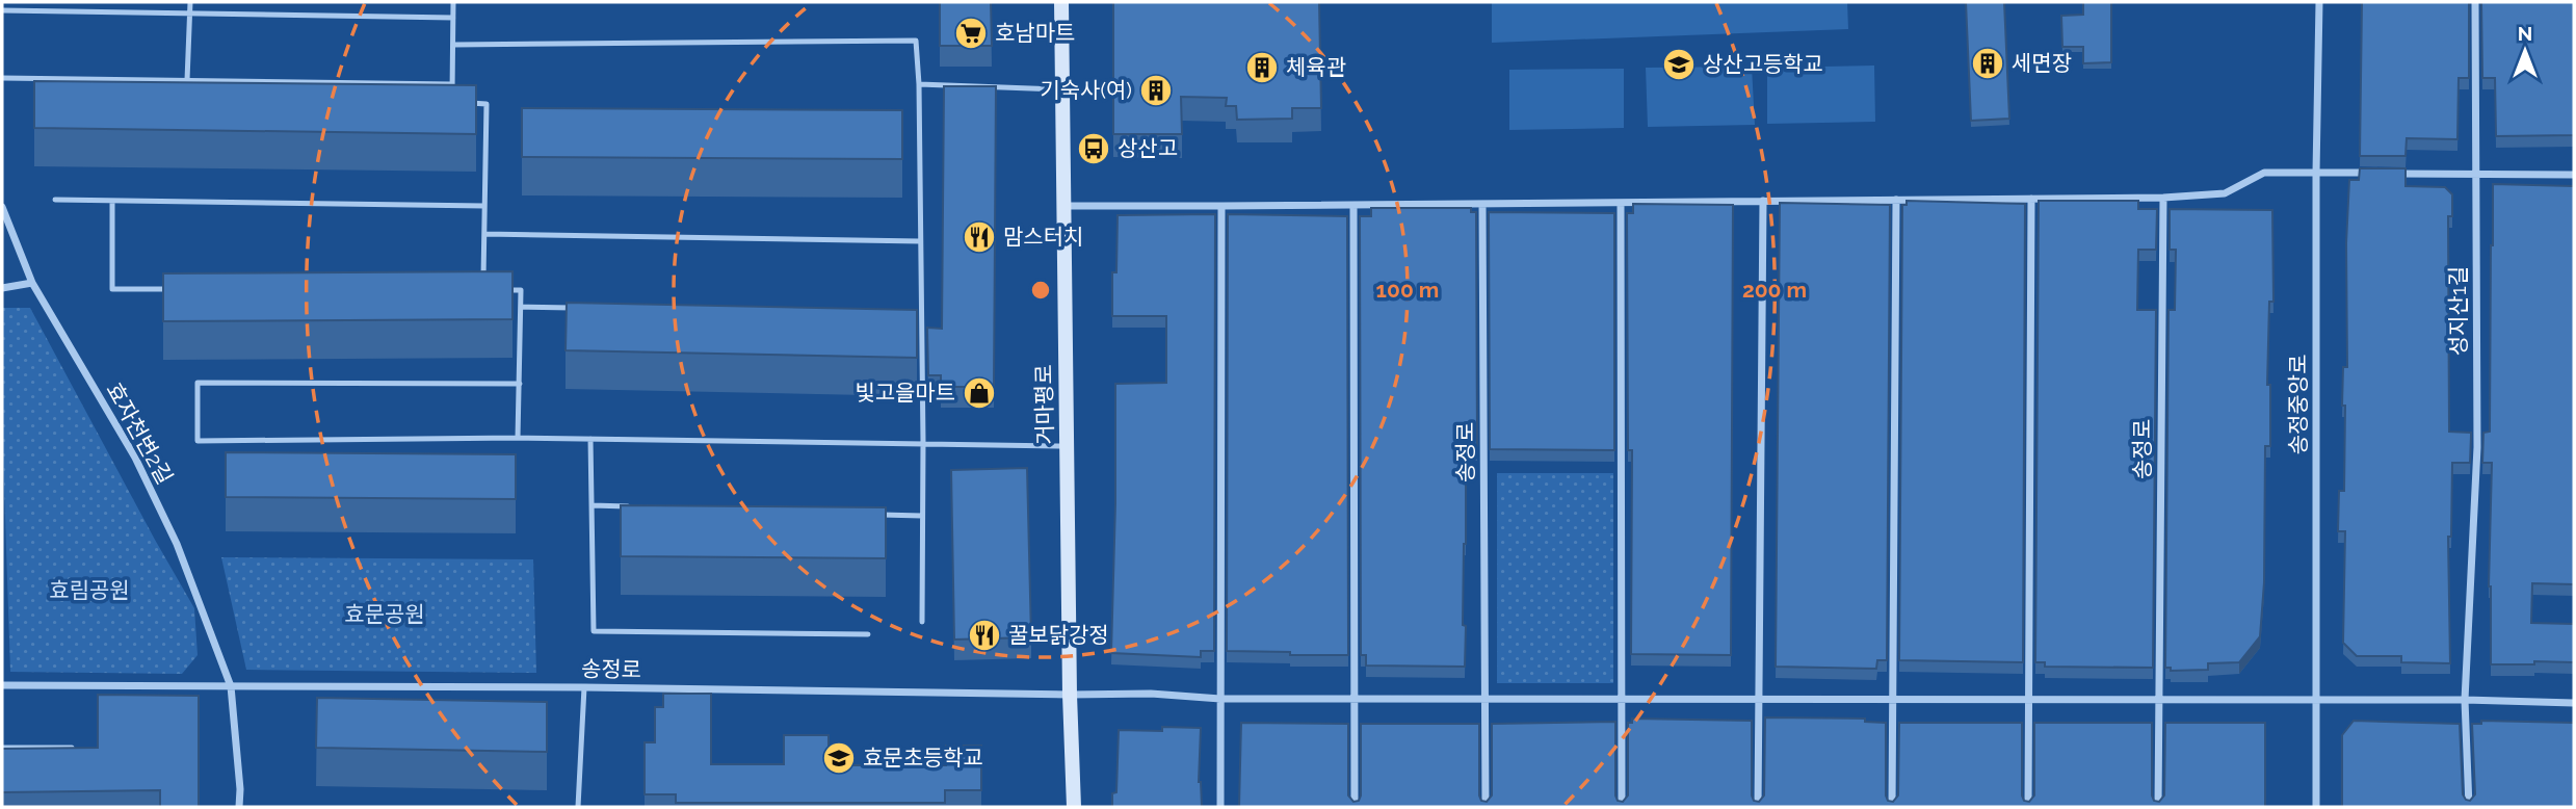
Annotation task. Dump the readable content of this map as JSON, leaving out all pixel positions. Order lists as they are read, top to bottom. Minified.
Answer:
{"streets":{"street":["성지산1길","거마평로","송정중앙로","효자천변2길","송정로"]},"crossings":[["성지산1길","송정로"],["거마평로","송정로"],["송정중앙로","송정로"],["효자천변2길","송정로"]],"parks":["효림공원","효문공원"],"places":{"supermarket":["호남마트"],"building":["세면장","체육관","기숙사(여)"],"school or university":["상산고등학교","효문초등학교"],"bus stop":["상산고"],"restaurant":["맘스터치","꿀보닭강정"],"shop":["빛고을마트"]},"north":"top","rings":["100 m","200 m"]}
